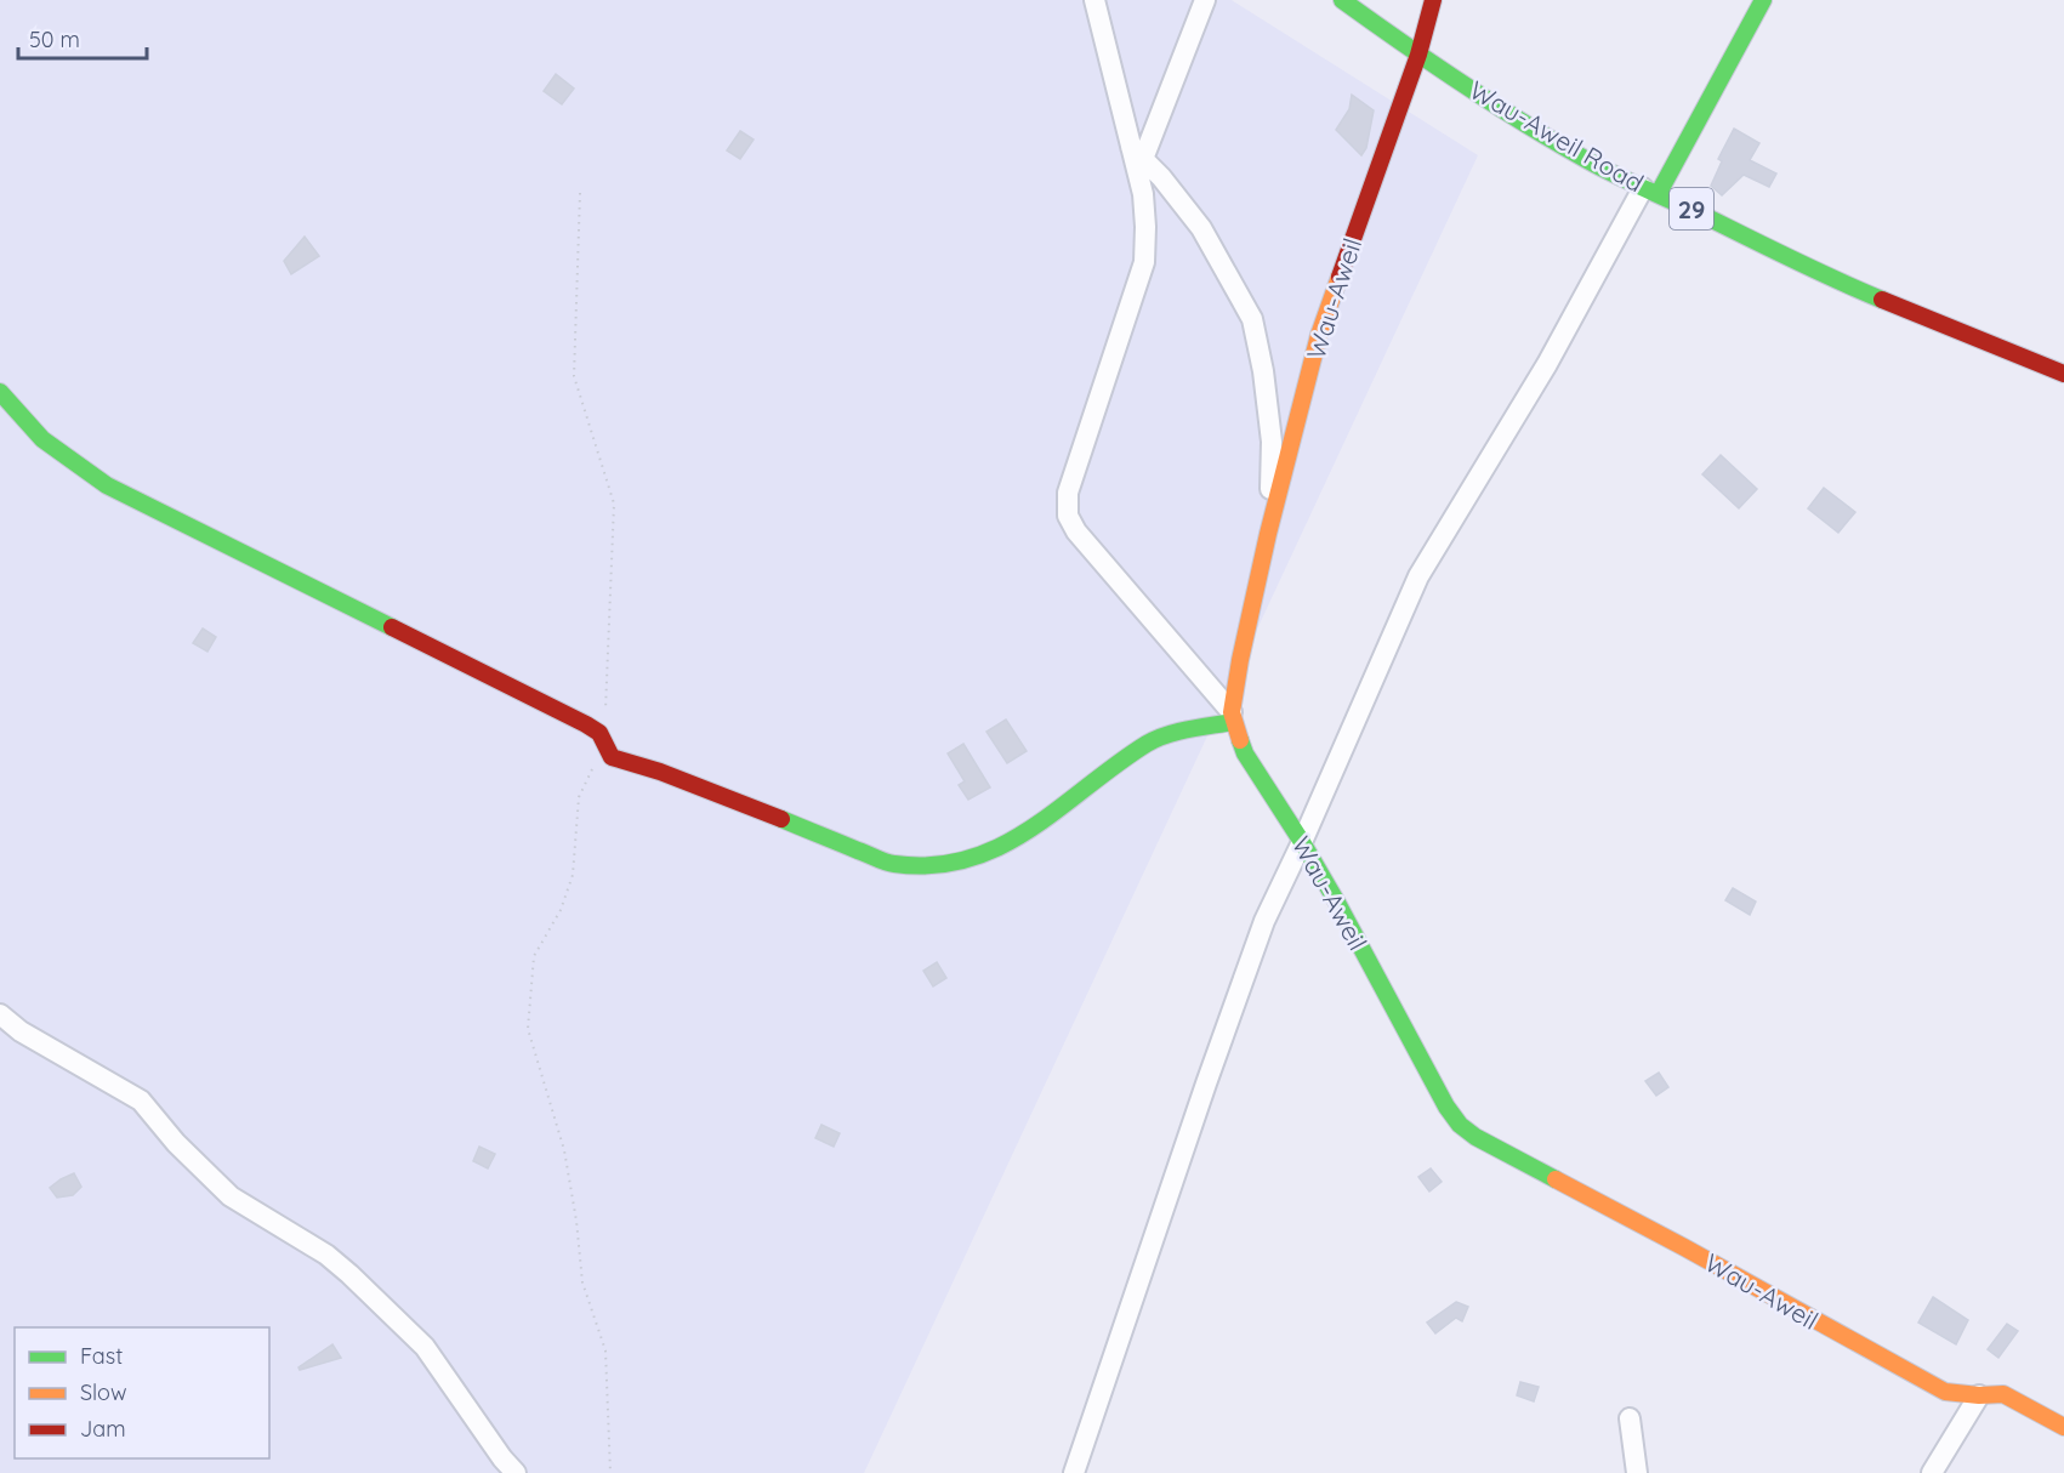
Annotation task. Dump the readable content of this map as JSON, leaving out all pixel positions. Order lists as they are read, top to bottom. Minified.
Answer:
{"streets":{"street":["Wau-Aweil Road","29","Wau-Aweil"]},"crossings":[["Wau-Aweil Road","Wau-Aweil"]],"legend":["Fast","Slow","Jam"],"scale_bar":"50 m"}
